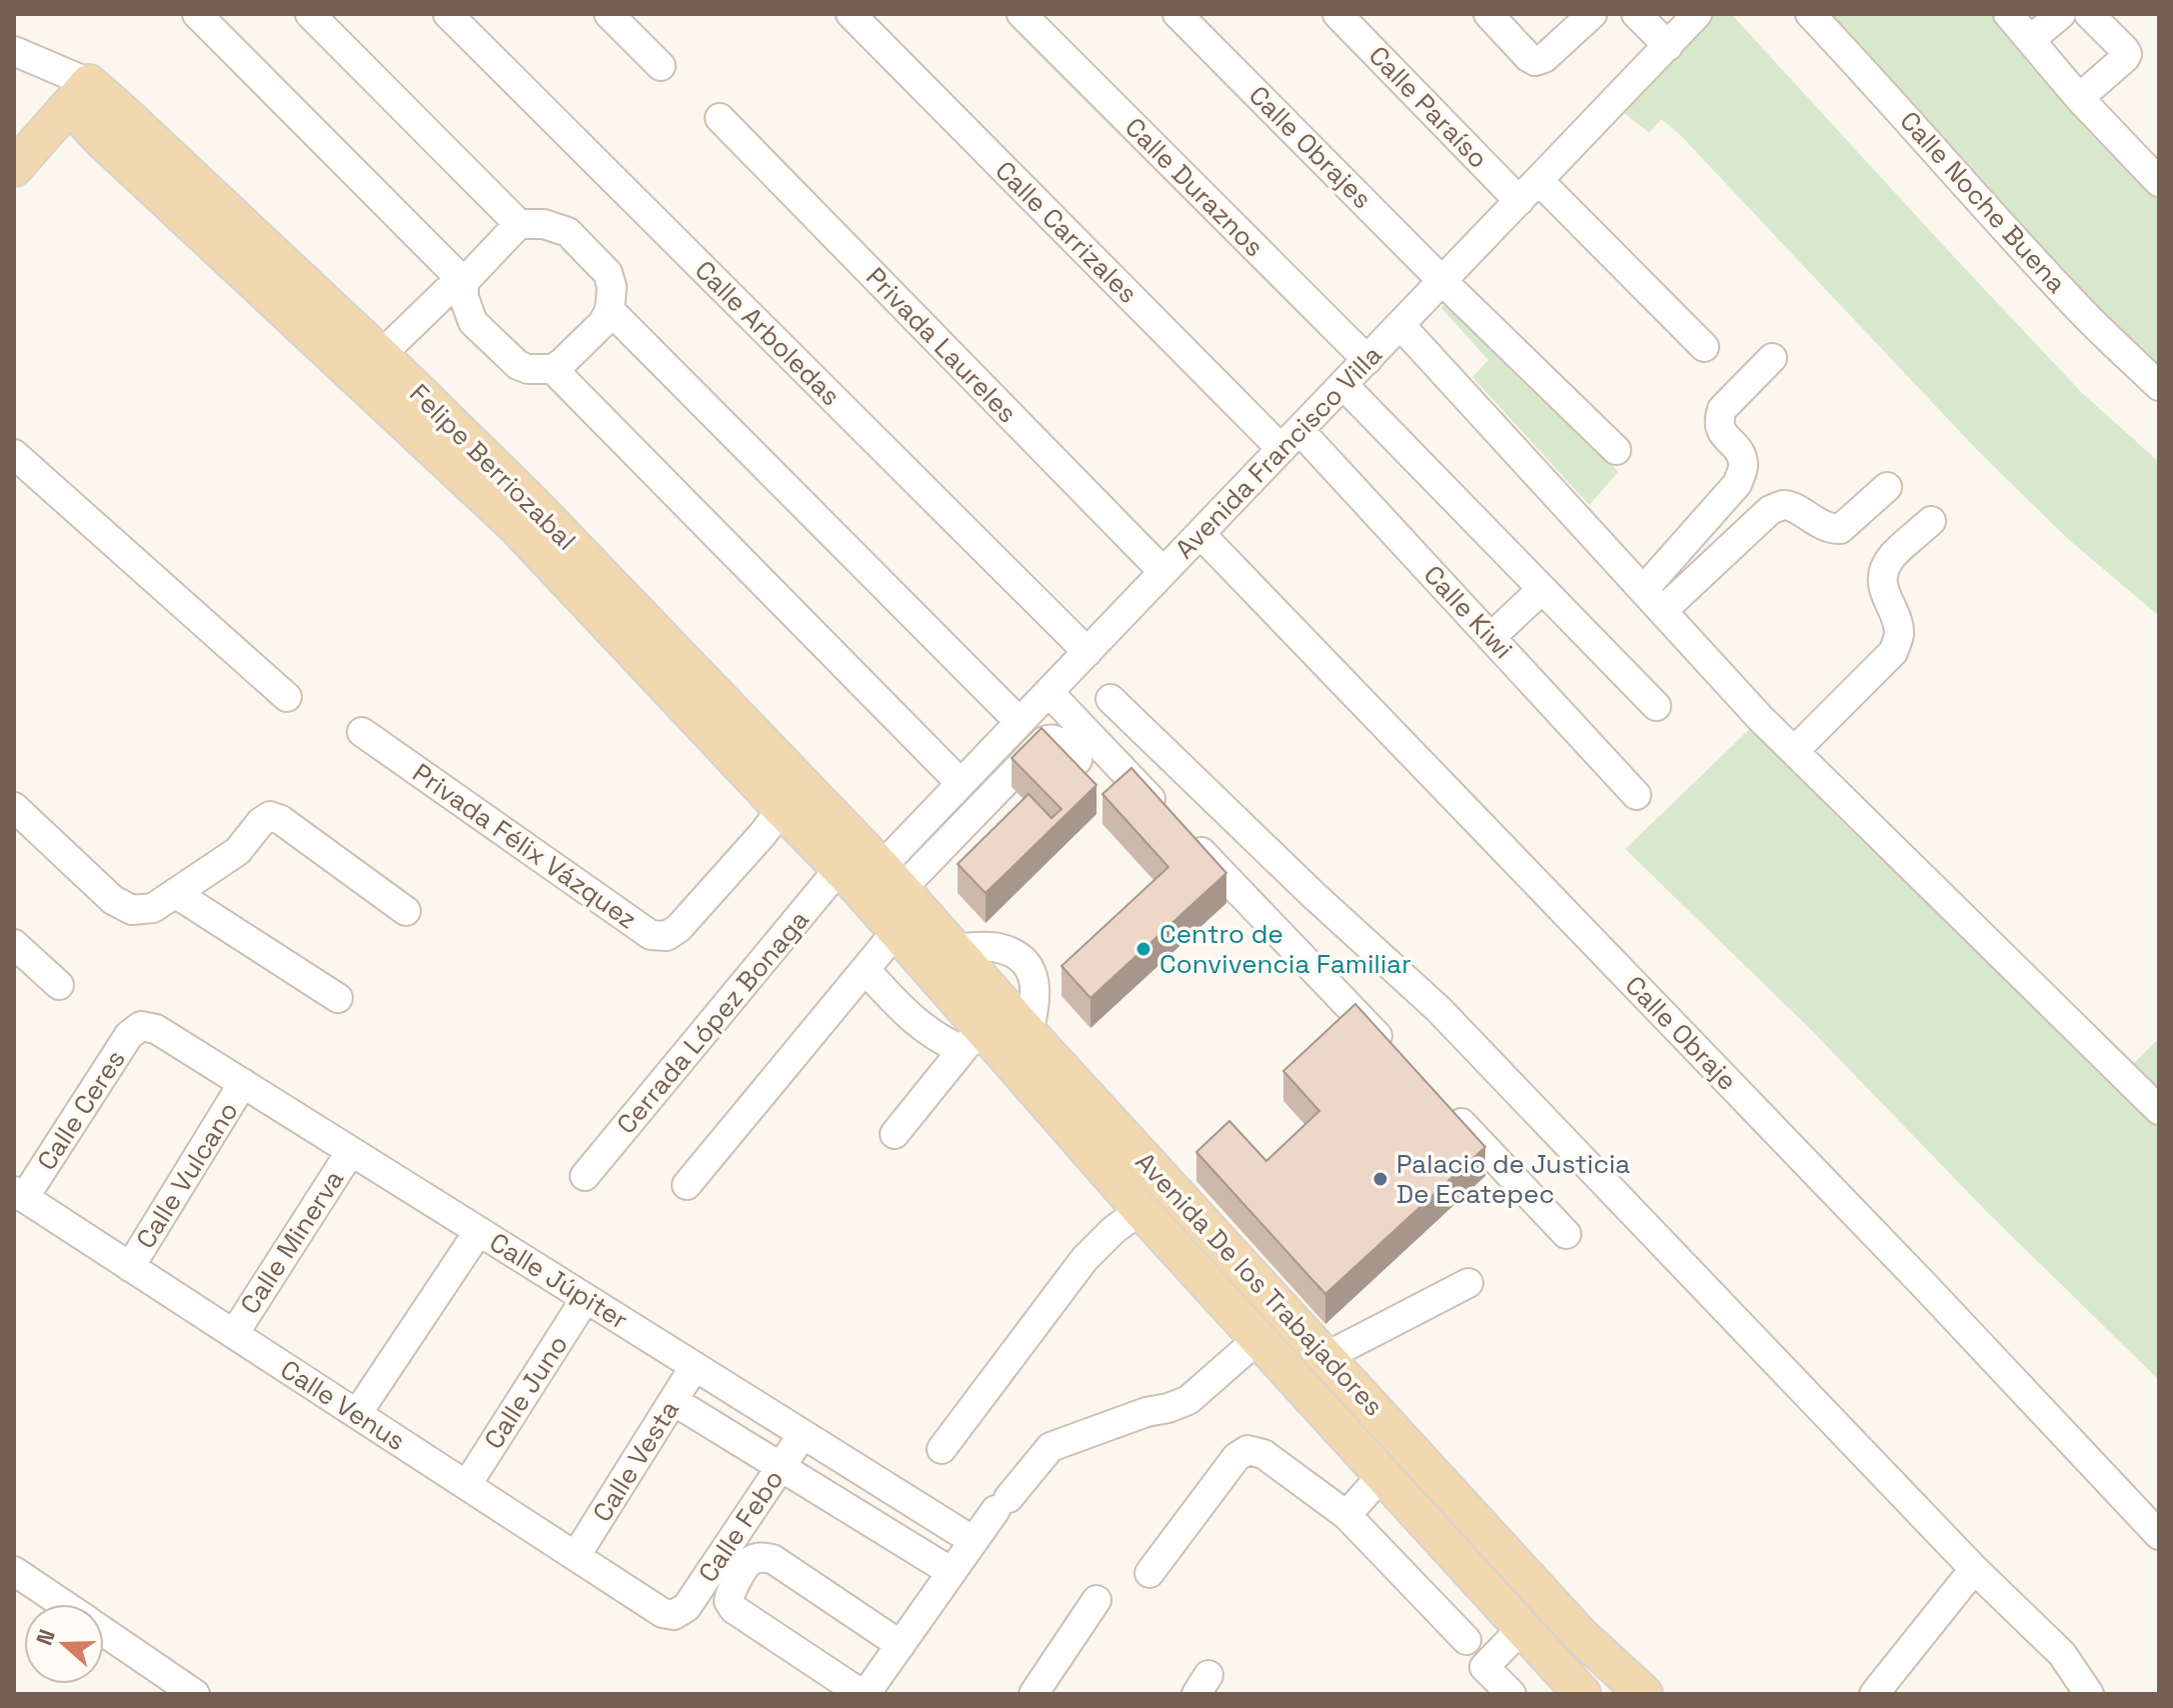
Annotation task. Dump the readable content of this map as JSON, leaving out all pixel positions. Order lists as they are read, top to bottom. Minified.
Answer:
{"streets":{"main road":["Felipe Berriozabal","Avenida De los Trabajadores"],"street":["Calle Paraíso","Calle Obrajes","Calle Duraznos","Calle Noche Buena","Calle Carrizales","Calle Arboledas","Privada Laureles","Avenida Francisco Villa","Calle Kiwi","Privada Félix Vázquez","Cerrada López Bonaga","Calle Obraje","Calle Ceres","Calle Vulcano","Calle Minerva","Calle Júpiter","Calle Juno","Calle Venus","Calle Vesta","Calle Febo"]},"crossings":[["Calle Paraíso","Avenida Francisco Villa"],["Calle Obrajes","Avenida Francisco Villa"],["Calle Duraznos","Avenida Francisco Villa"],["Calle Carrizales","Avenida Francisco Villa"],["Calle Carrizales","Calle Kiwi"],["Calle Arboledas","Avenida Francisco Villa"],["Privada Laureles","Avenida Francisco Villa"],["Avenida Francisco Villa","Felipe Berriozabal"],["Avenida Francisco Villa","Calle Kiwi"],["Avenida Francisco Villa","Cerrada López Bonaga"],["Avenida Francisco Villa","Calle Obraje"],["Avenida Francisco Villa","Avenida De los Trabajadores"],["Felipe Berriozabal","Privada Félix Vázquez"],["Felipe Berriozabal","Cerrada López Bonaga"],["Felipe Berriozabal","Avenida De los Trabajadores"],["Cerrada López Bonaga","Avenida De los Trabajadores"],["Calle Ceres","Calle Júpiter"],["Calle Ceres","Calle Venus"],["Calle Vulcano","Calle Júpiter"],["Calle Vulcano","Calle Venus"],["Calle Minerva","Calle Júpiter"],["Calle Minerva","Calle Venus"],["Calle Júpiter","Calle Juno"],["Calle Júpiter","Calle Vesta"],["Calle Júpiter","Calle Febo"],["Calle Juno","Calle Venus"],["Calle Venus","Calle Vesta"],["Calle Venus","Calle Febo"]],"places":["Centro de Convivencia Familiar","Palacio de Justicia De Ecatepec"],"north":"left"}
